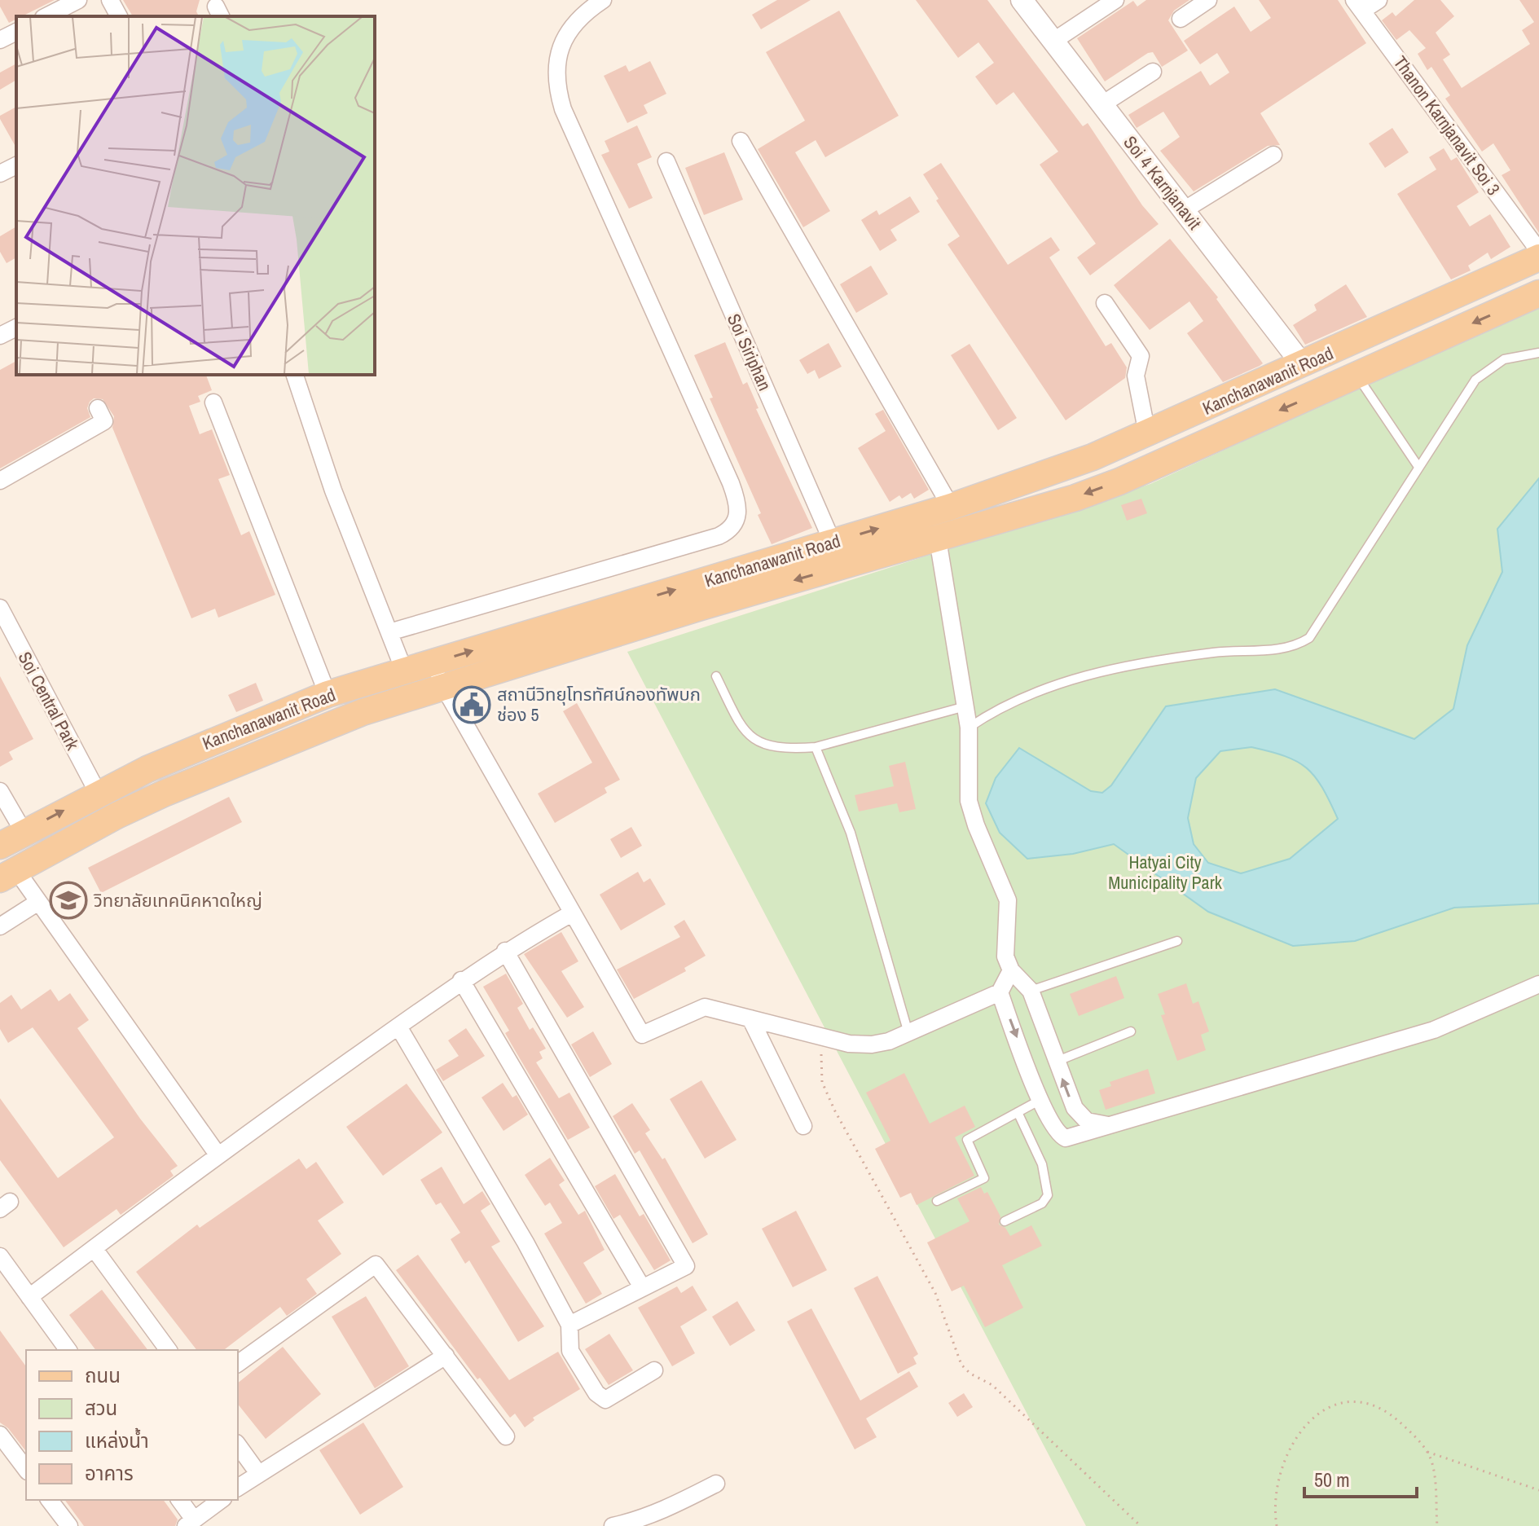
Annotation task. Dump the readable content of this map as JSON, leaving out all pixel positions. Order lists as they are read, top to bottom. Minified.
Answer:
{"streets":{"main road":["Kanchanawanit Road"],"street":["Thanon Karnjanavit Soi 3","Soi 4 Karnjanavit","Soi Siriphan","Soi Central Park"]},"crossings":[["Soi 4 Karnjanavit","Kanchanawanit Road"],["Soi Siriphan","Kanchanawanit Road"],["Kanchanawanit Road","Soi Central Park"]],"parks":["Hatyai City Municipality Park"],"places":{"public building":["สถานีวิทยุโทรทัศน์กองทัพบก ช่อง 5"],"school or university":["วิทยาลัยเทคนิคหาดใหญ่"]},"legend":["ถนน","สวน","แหล่งน้ำ","อาคาร"],"scale_bar":"50 m"}
